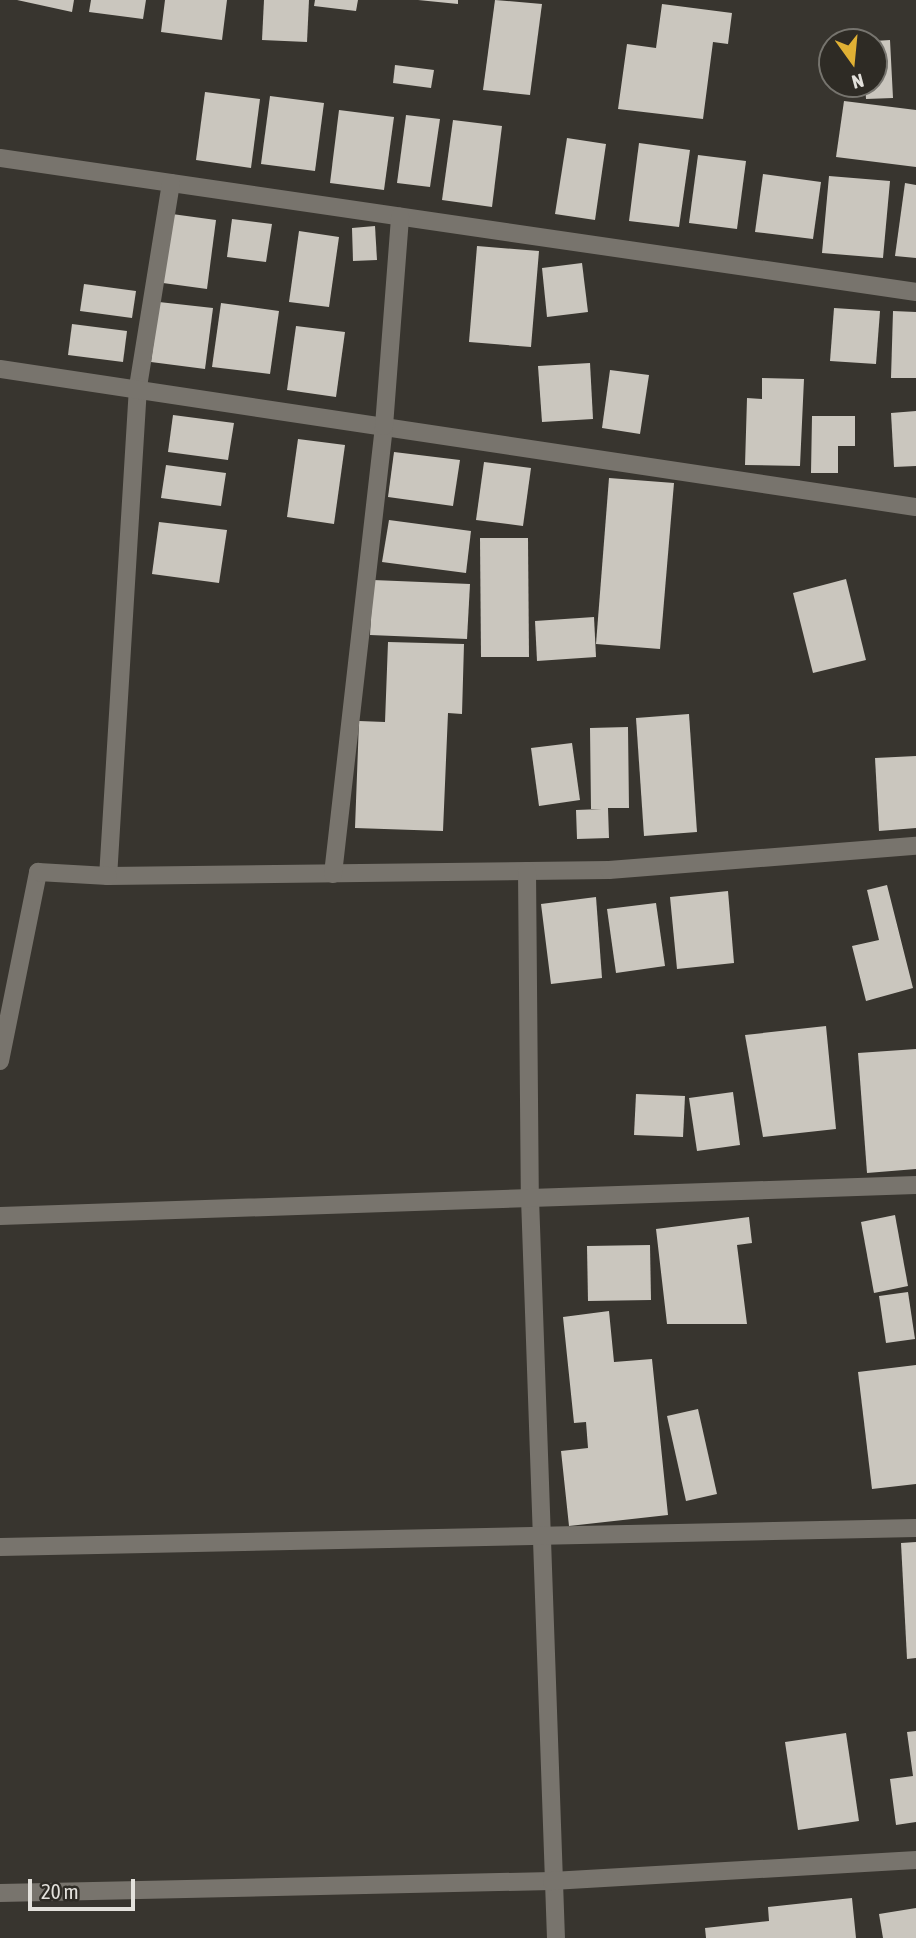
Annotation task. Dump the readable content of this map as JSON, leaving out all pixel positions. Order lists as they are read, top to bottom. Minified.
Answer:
{"scale_bar":"20 m","north":"bottom"}
